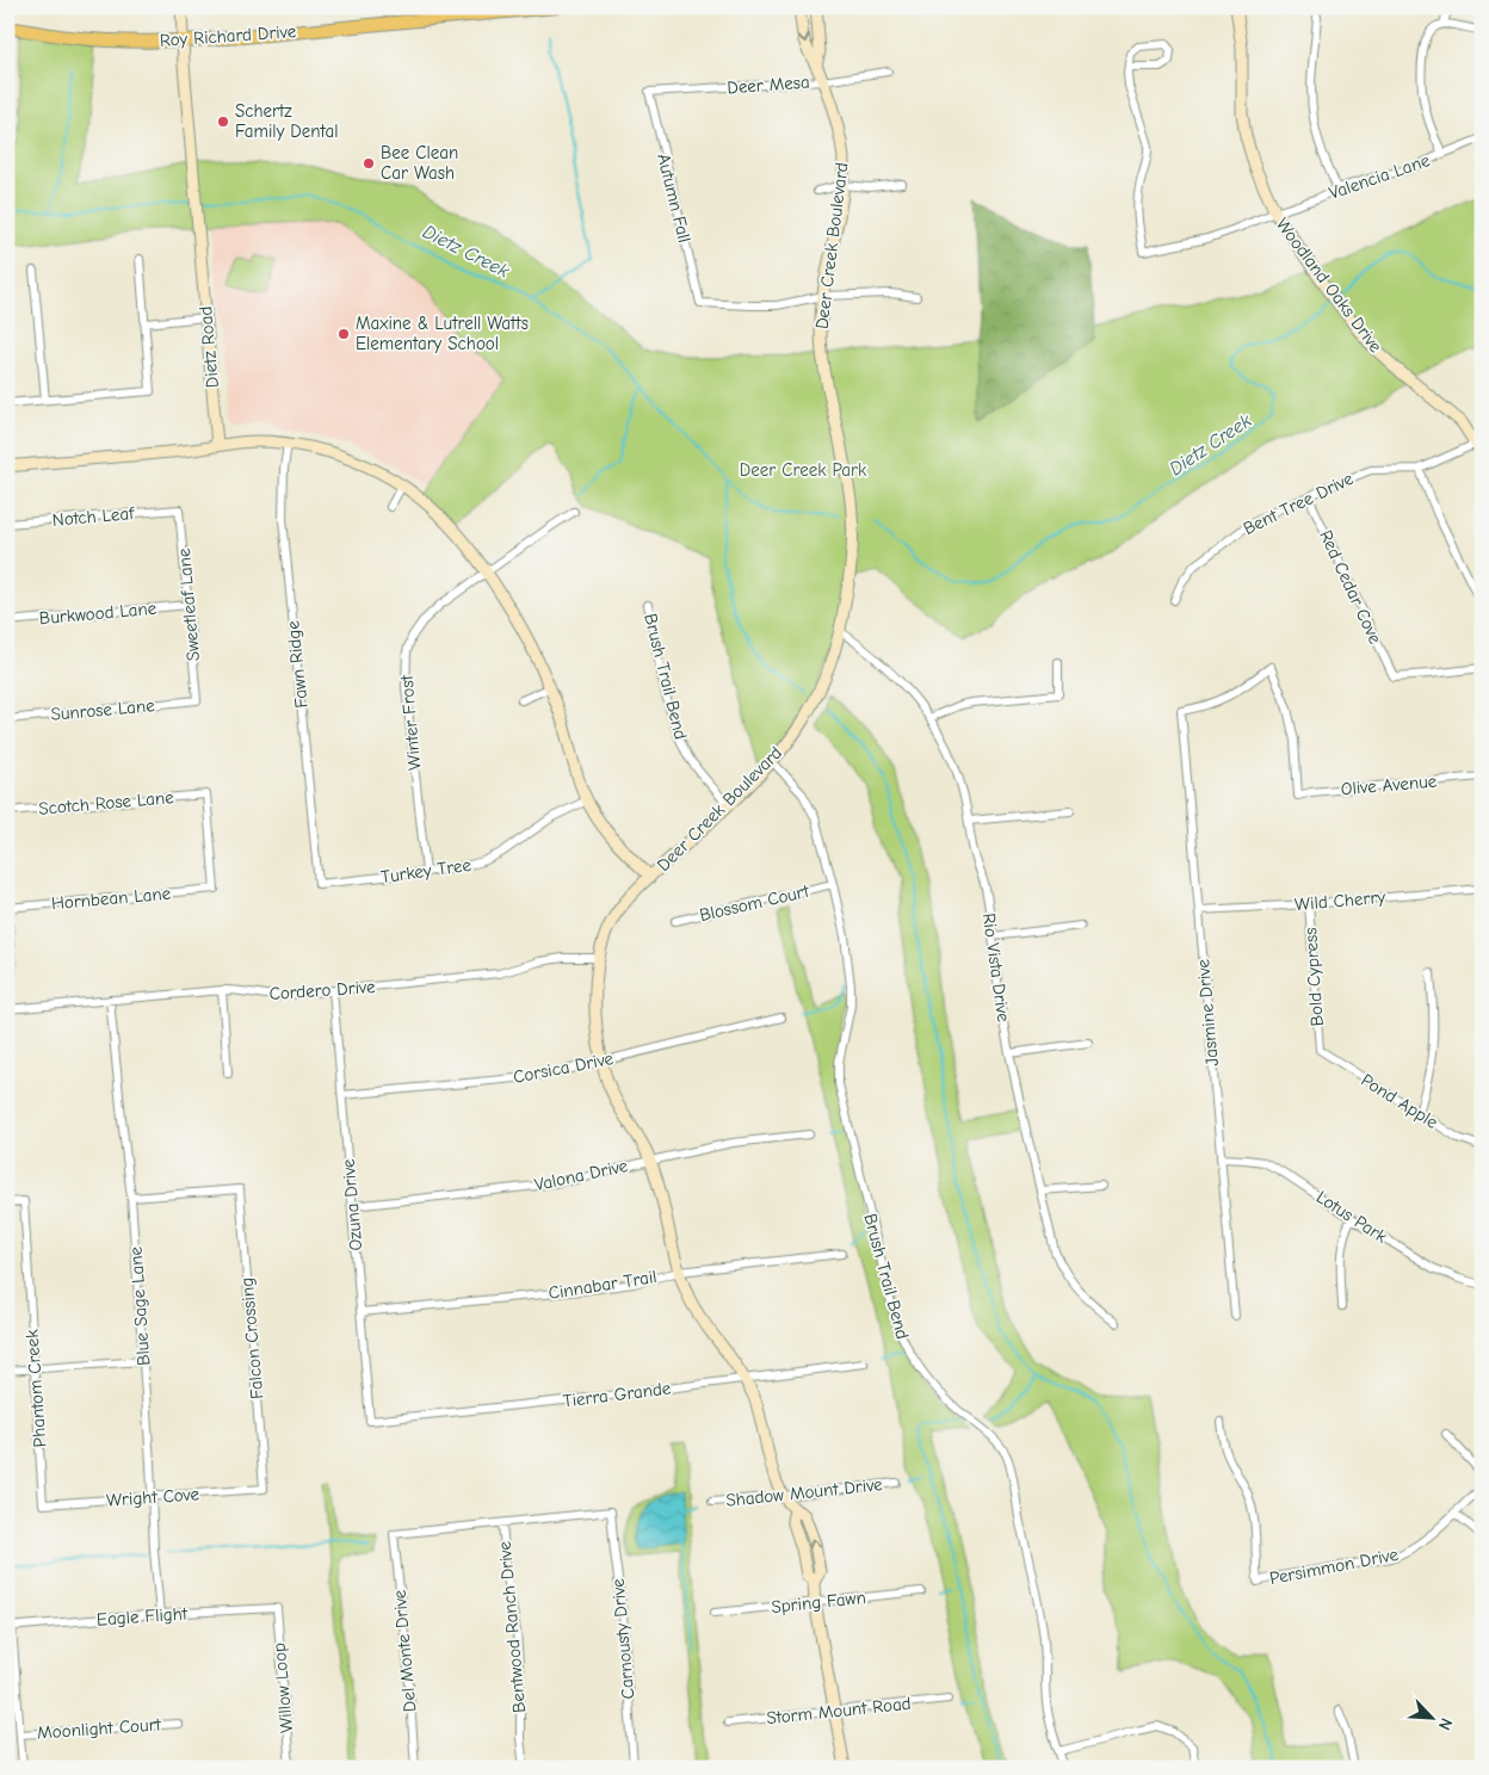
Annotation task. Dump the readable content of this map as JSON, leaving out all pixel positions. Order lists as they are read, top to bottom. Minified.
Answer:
{"streets":{"main road":["Roy Richard Drive"],"street":["Deer Mesa","Valencia Lane","Autumn Fall","Deer Creek Boulevard","Woodland Oaks Drive","Dietz Road","Bent Tree Drive","Notch Leaf","Red Cedar Cove","Sweetleaf Lane","Burkwood Lane","Fawn Ridge","Brush Trail Bend","Sunrose Lane","Winter Frost","Olive Avenue","Scotch Rose Lane","Turkey Tree","Hornbean Lane","Wild Cherry","Blossom Court","Rio Vista Drive","Bold Cypress","Cordero Drive","Jasmine Drive","Corsica Drive","Pond Apple","Valona Drive","Ozuna Drive","Lotus Park","Cinnabar Trail","Blue Sage Lane","Falcon Crossing","Phantom Creek","Tierra Grande","Shadow Mount Drive","Wright Cove","Persimmon Drive","Spring Fawn","Eagle Flight","Bentwood Ranch Drive","Carnousty Drive","Del Monte Drive","Willow Loop","Storm Mount Road","Moonlight Court"]},"crossings":[["Roy Richard Drive","Dietz Road"],["Deer Mesa","Autumn Fall"],["Deer Mesa","Deer Creek Boulevard"],["Valencia Lane","Woodland Oaks Drive"],["Autumn Fall","Deer Creek Boulevard"],["Deer Creek Boulevard","Brush Trail Bend"],["Deer Creek Boulevard","Rio Vista Drive"],["Deer Creek Boulevard","Cordero Drive"],["Deer Creek Boulevard","Corsica Drive"],["Deer Creek Boulevard","Valona Drive"],["Deer Creek Boulevard","Cinnabar Trail"],["Deer Creek Boulevard","Tierra Grande"],["Deer Creek Boulevard","Shadow Mount Drive"],["Deer Creek Boulevard","Spring Fawn"],["Deer Creek Boulevard","Storm Mount Road"],["Woodland Oaks Drive","Bent Tree Drive"],["Bent Tree Drive","Red Cedar Cove"],["Notch Leaf","Sweetleaf Lane"],["Sweetleaf Lane","Burkwood Lane"],["Sweetleaf Lane","Sunrose Lane"],["Fawn Ridge","Turkey Tree"],["Brush Trail Bend","Blossom Court"],["Winter Frost","Turkey Tree"],["Olive Avenue","Jasmine Drive"],["Scotch Rose Lane","Hornbean Lane"],["Wild Cherry","Bold Cypress"],["Wild Cherry","Jasmine Drive"],["Bold Cypress","Pond Apple"],["Cordero Drive","Ozuna Drive"],["Cordero Drive","Blue Sage Lane"],["Jasmine Drive","Lotus Park"],["Corsica Drive","Ozuna Drive"],["Valona Drive","Ozuna Drive"],["Ozuna Drive","Cinnabar Trail"],["Ozuna Drive","Tierra Grande"],["Blue Sage Lane","Falcon Crossing"],["Blue Sage Lane","Wright Cove"],["Blue Sage Lane","Eagle Flight"],["Falcon Crossing","Wright Cove"],["Phantom Creek","Wright Cove"],["Eagle Flight","Willow Loop"],["Bentwood Ranch Drive","Carnousty Drive"],["Bentwood Ranch Drive","Del Monte Drive"],["Carnousty Drive","Del Monte Drive"]],"water":["Dietz Creek"],"parks":["Deer Creek Park"],"places":["Schertz Family Dental","Bee Clean Car Wash","Maxine & Lutrell Watts Elementary School"],"north":"bottom right"}
